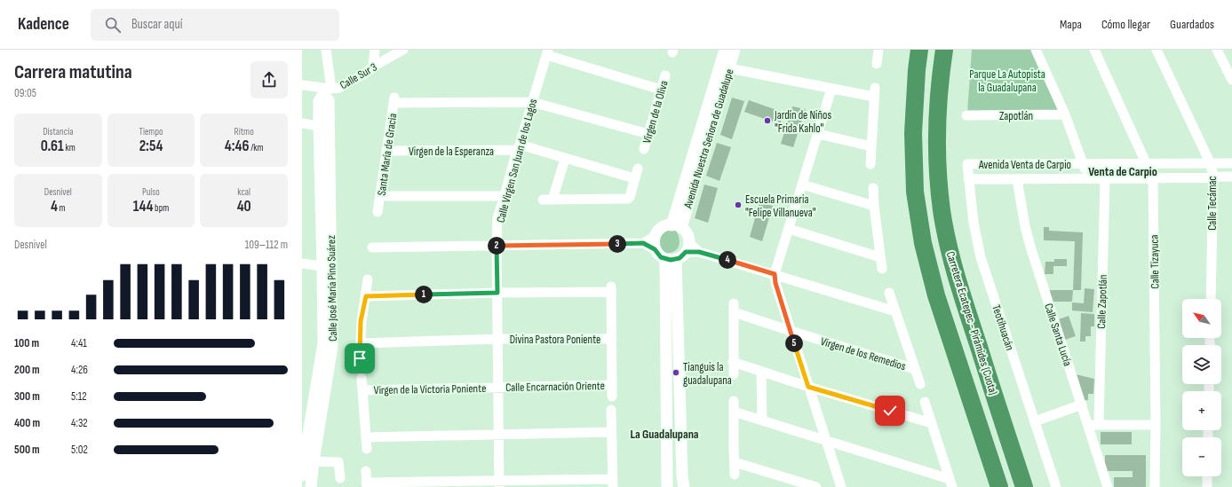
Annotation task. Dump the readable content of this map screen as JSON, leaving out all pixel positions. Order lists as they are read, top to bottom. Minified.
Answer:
{"streets":{"highway":["Carretera Ecatepec - Pirámides (Cuota)"],"street":["Calle Sur 3","Virgen de la Oliva","Zapotlán","Avenida Nuestra Señora de Guadalupe","Virgen de la Esperanza","Santa María de Gracia","Calle Virgen San Juan de los Lagos","Avenida Venta de Carpio","Calle Tecámac","Calle Tizayuca","Calle José María Pino Suárez","Calle Zapotlán","Teotihuacán","Calle Santa Lucía","Divina Pastora Poniente","Virgen de los Remedios","Calle Encarnación Oriente","Virgen de la Victoria Poniente"]},"crossings":[["Virgen de la Esperanza","Santa María de Gracia"],["Virgen de la Esperanza","Calle Virgen San Juan de los Lagos"],["Santa María de Gracia","Calle Virgen San Juan de los Lagos"],["Calle Virgen San Juan de los Lagos","Divina Pastora Poniente"],["Calle Virgen San Juan de los Lagos","Calle Encarnación Oriente"],["Calle Virgen San Juan de los Lagos","Virgen de la Victoria Poniente"],["Avenida Venta de Carpio","Calle Tecámac"],["Avenida Venta de Carpio","Calle Tizayuca"],["Avenida Venta de Carpio","Calle Zapotlán"],["Avenida Venta de Carpio","Teotihuacán"],["Avenida Venta de Carpio","Calle Santa Lucía"],["Calle Encarnación Oriente","Virgen de la Victoria Poniente"]],"districts":["Venta de Carpio","La Guadalupana"],"parks":["Parque La Autopista la Guadalupana"],"places":["Jardín de Niños \"Frida Kahlo\"","Escuela Primaria \"Felipe Villanueva\"","Tianguis la guadalupana"],"north":"top left","page":{"header":"Kadence","search":"Buscar aquí","nav":["Mapa","Cómo llegar","Guardados"],"heading":["Carrera matutina","09:05"],"stats":[["Distancia","0.61 km"],["Tiempo","2:54"],["Ritmo","4:46 /km"],["Desnivel","4 m"],["Pulso","144 bpm"],["kcal","40"]],"chart":["Desnivel","109–112 m"],"pins":["3","2","4","1","5"],"map_buttons":["+","−"],"list":[{"name":"100 m","note":"4:41"},{"name":"200 m","note":"4:26"},{"name":"300 m","note":"5:12"},{"name":"400 m","note":"4:32"},{"name":"500 m","note":"5:02"}]}}
